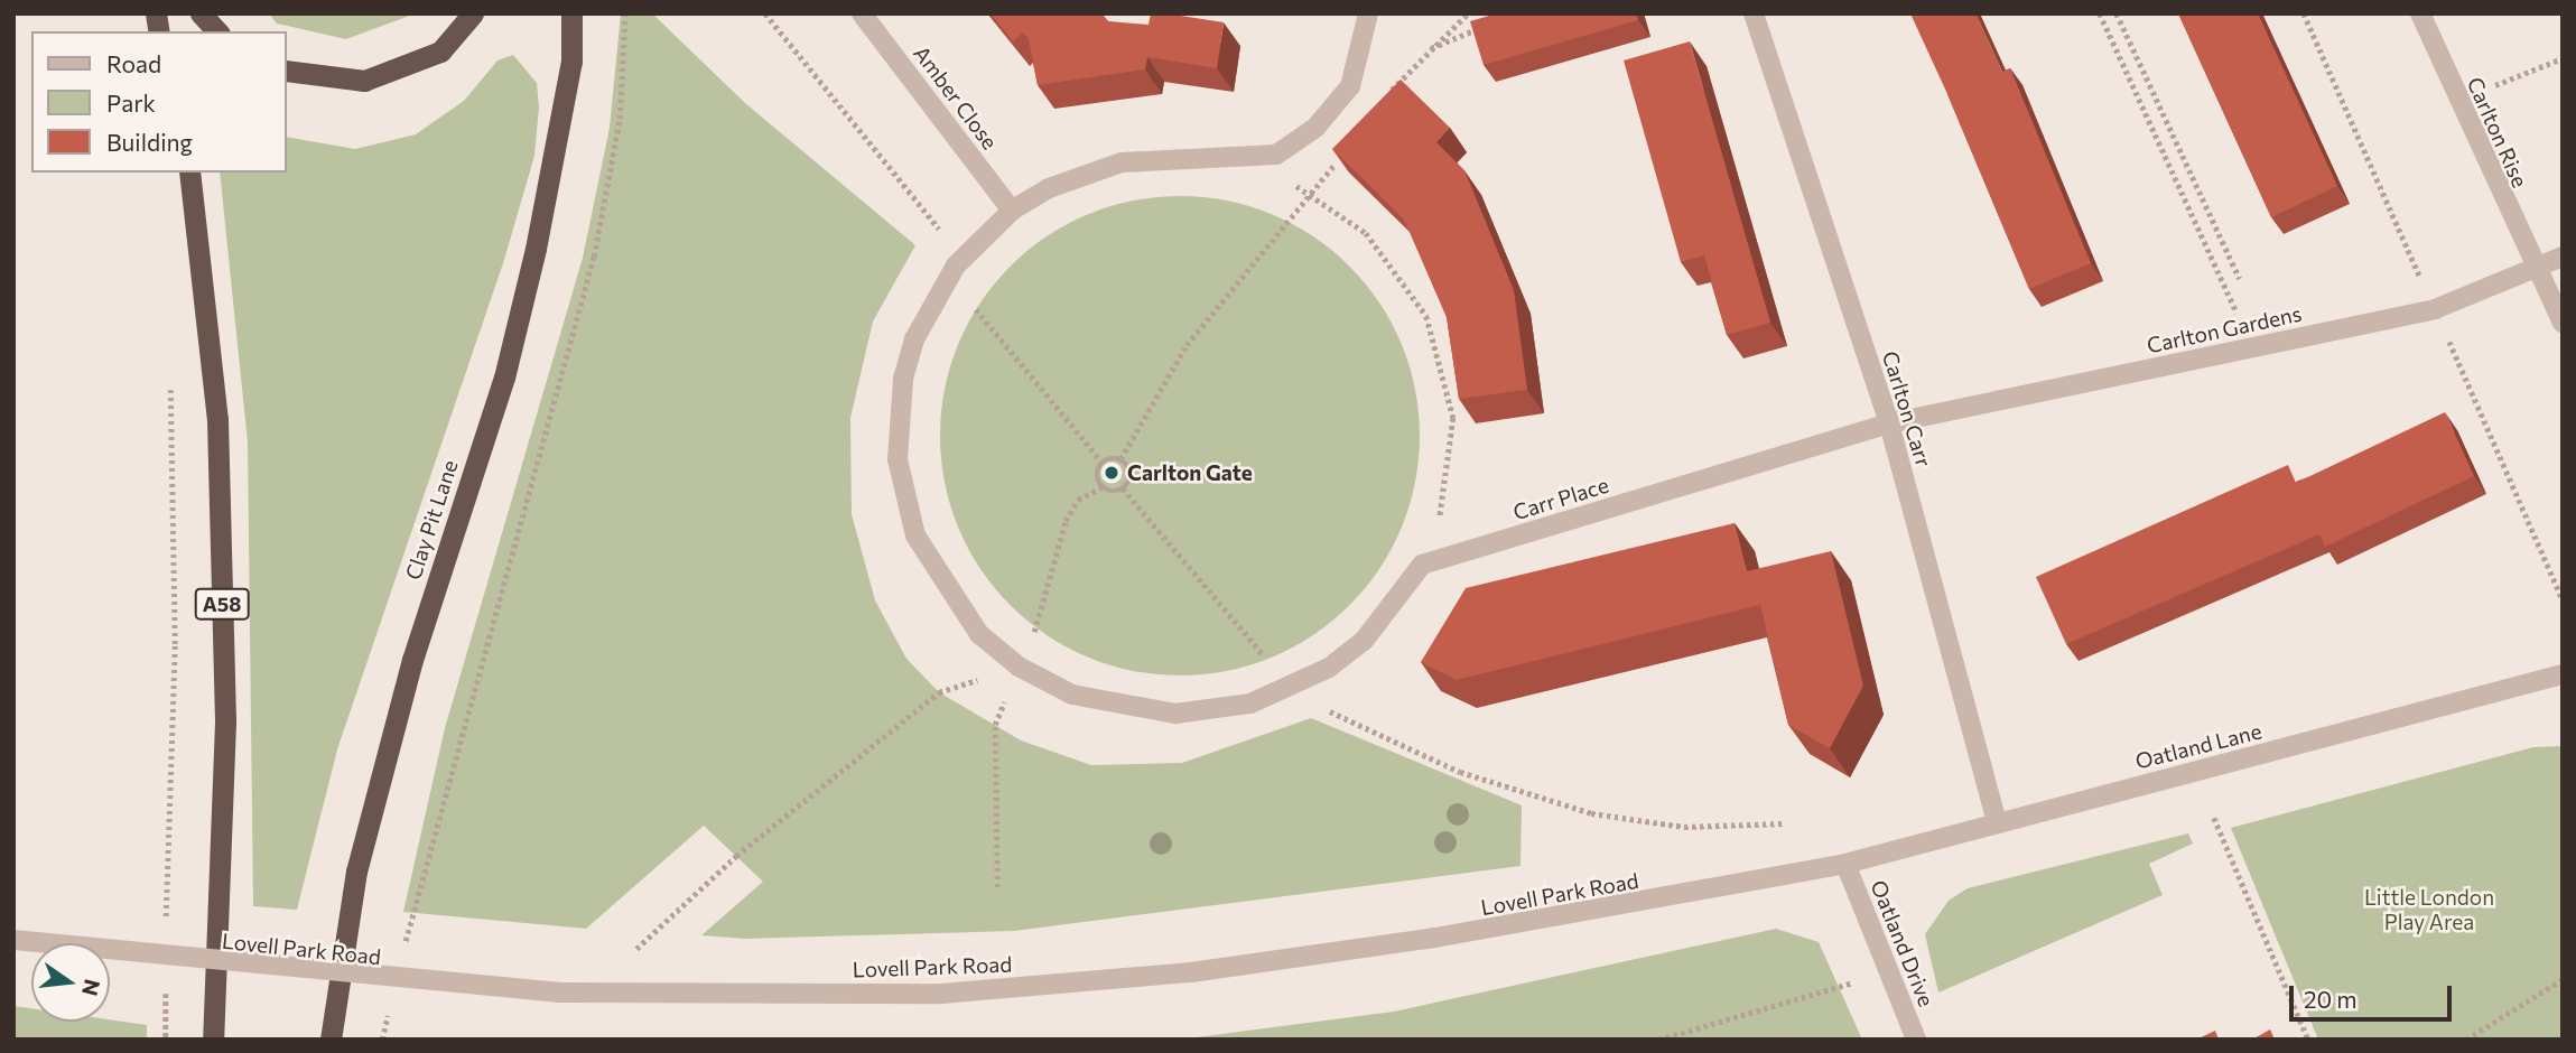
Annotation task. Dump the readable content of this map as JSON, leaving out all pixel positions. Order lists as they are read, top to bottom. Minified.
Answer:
{"streets":{"highway":["Clay Pit Lane","A58"],"street":["Amber Close","Carlton Rise","Carlton Gardens","Carlton Carr","Carr Place","Oatland Lane","Lovell Park Road","Oatland Drive"]},"crossings":[["Carlton Rise","Carlton Gardens"],["Carlton Gardens","Carlton Carr"],["Carlton Gardens","Carr Place"],["Carlton Carr","Carr Place"],["Carlton Carr","Oatland Lane"],["Oatland Lane","Lovell Park Road"],["Oatland Lane","Oatland Drive"],["Lovell Park Road","Oatland Drive"]],"parks":["Little London Play Area"],"places":["Carlton Gate"],"legend":["Road","Park","Building"],"scale_bar":"20 m","north":"right"}
